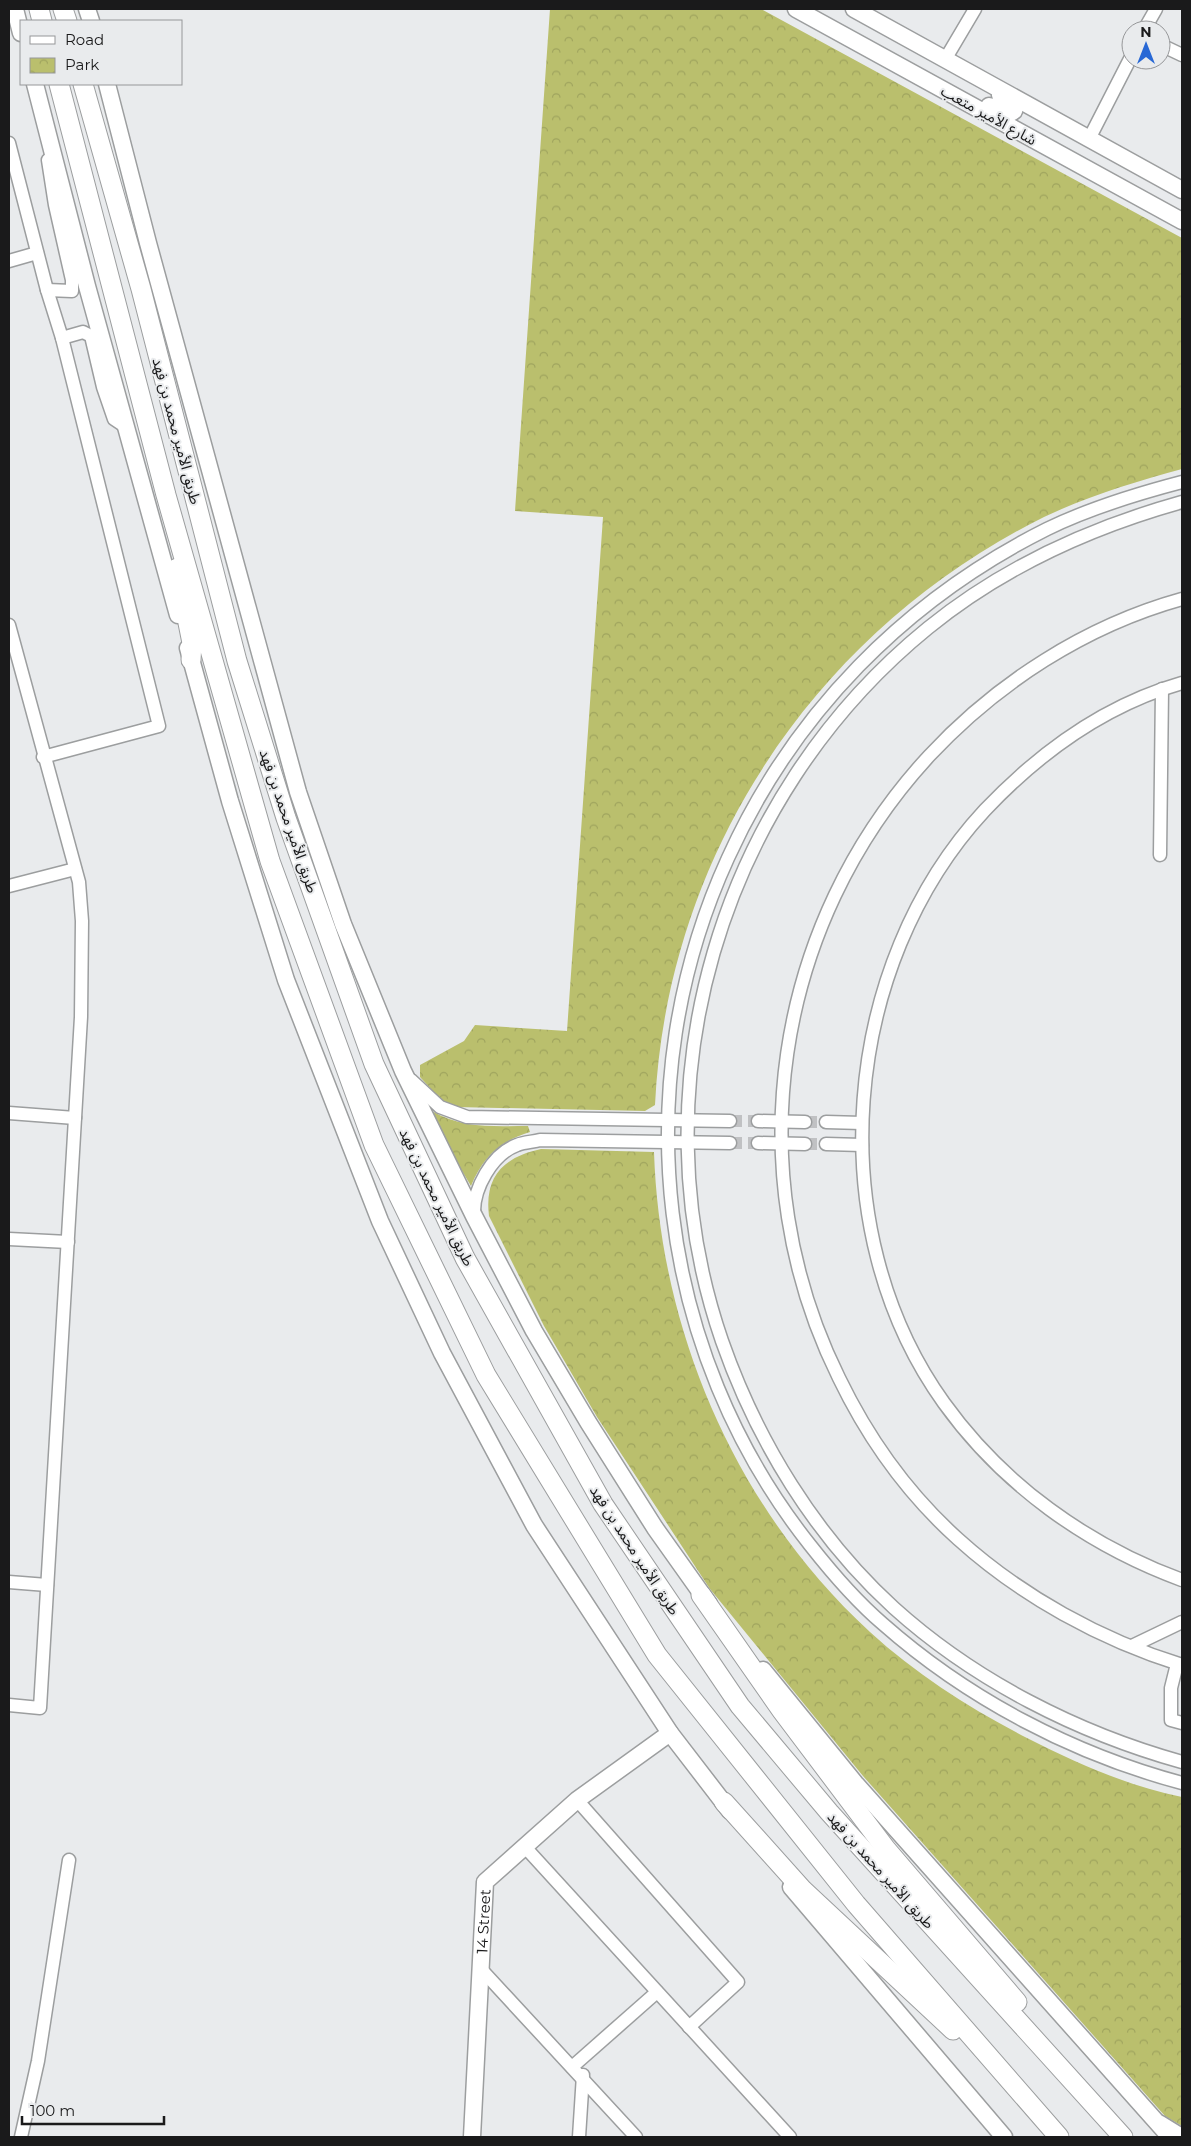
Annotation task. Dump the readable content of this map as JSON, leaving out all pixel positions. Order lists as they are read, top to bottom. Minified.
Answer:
{"streets":{"highway":["طريق الأمير محمد بن فهد"],"main road":["شارع الأمير متعب","14 Street"]},"legend":["Road","Park"],"scale_bar":"100 m","north":"top"}
